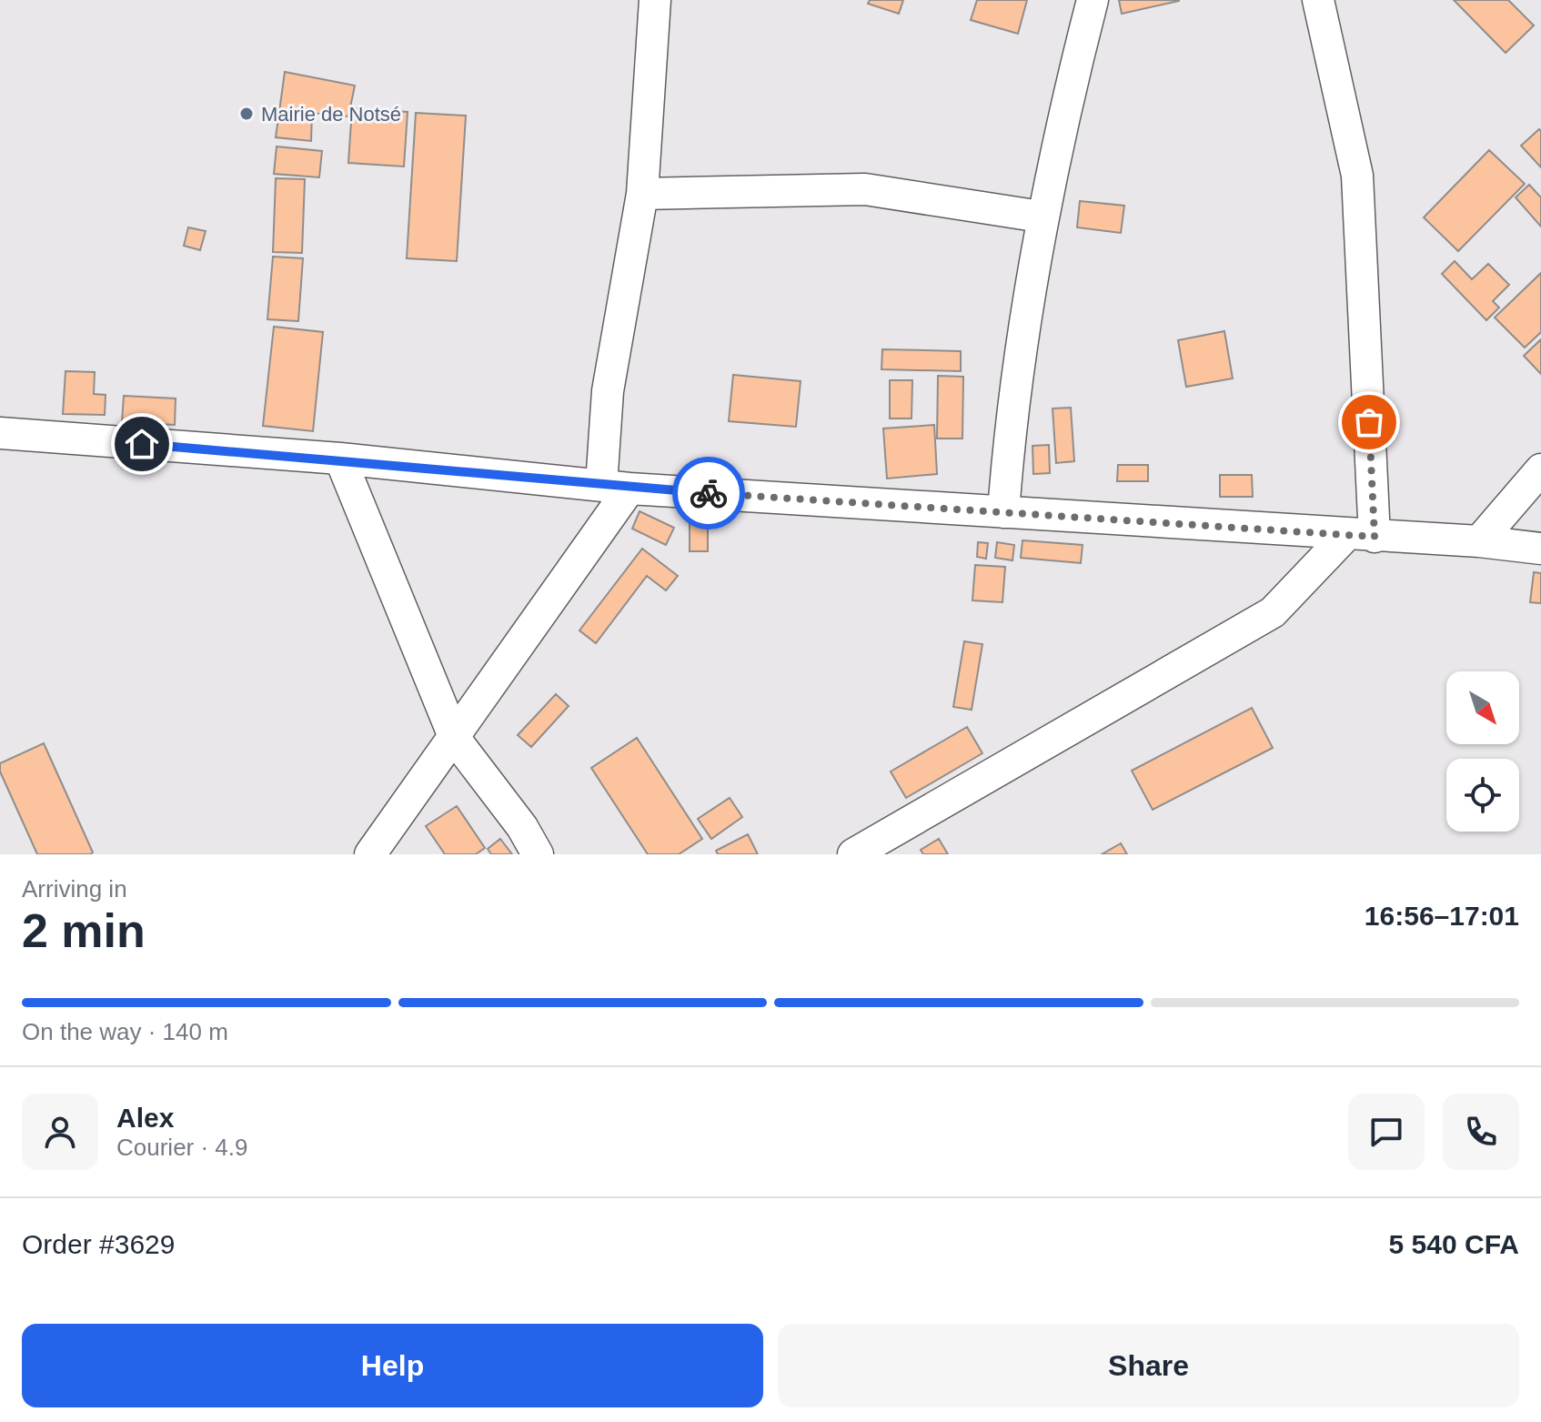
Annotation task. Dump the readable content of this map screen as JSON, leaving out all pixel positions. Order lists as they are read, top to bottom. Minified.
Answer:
{"places":["Mairie de Notsé"],"north":"bottom right","page":{"heading":["2 min","Arriving in","16:56–17:01"],"panel":["Alex","Courier · 4.9","Order #3629","5 540 CFA"],"bar":"On the way · 140 m","buttons":["Help","Share"]}}
